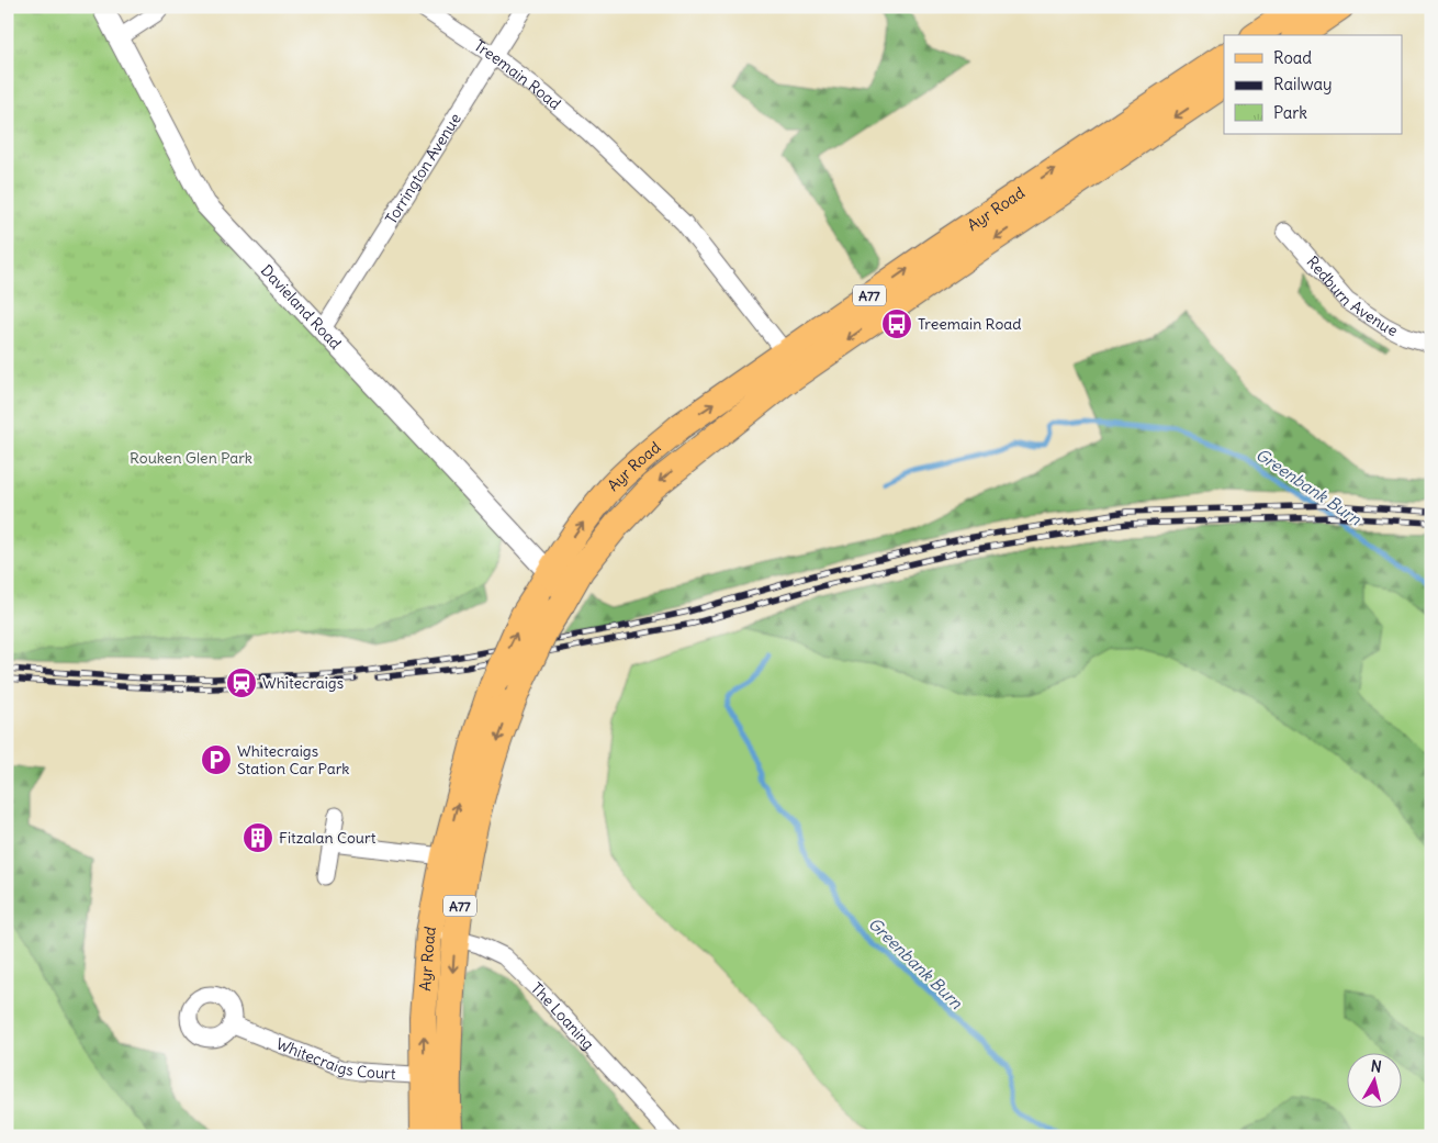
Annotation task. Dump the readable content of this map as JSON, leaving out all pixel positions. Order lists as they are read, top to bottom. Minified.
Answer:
{"streets":{"main road":["Ayr Road","A77"],"street":["Treemain Road","Torrington Avenue","Redburn Avenue","Davieland Road","The Loaning","Whitecraigs Court"]},"crossings":[["Treemain Road","Torrington Avenue"],["Treemain Road","Ayr Road"],["Torrington Avenue","Davieland Road"],["Ayr Road","Davieland Road"],["Ayr Road","The Loaning"],["Ayr Road","Whitecraigs Court"]],"water":["Greenbank Burn"],"parks":["Rouken Glen Park"],"places":{"bus stop":["Treemain Road"],"station":["Whitecraigs"],"parking":["Whitecraigs Station Car Park"],"building":["Fitzalan Court"]},"legend":["Road","Railway","Park"],"north":"top"}
